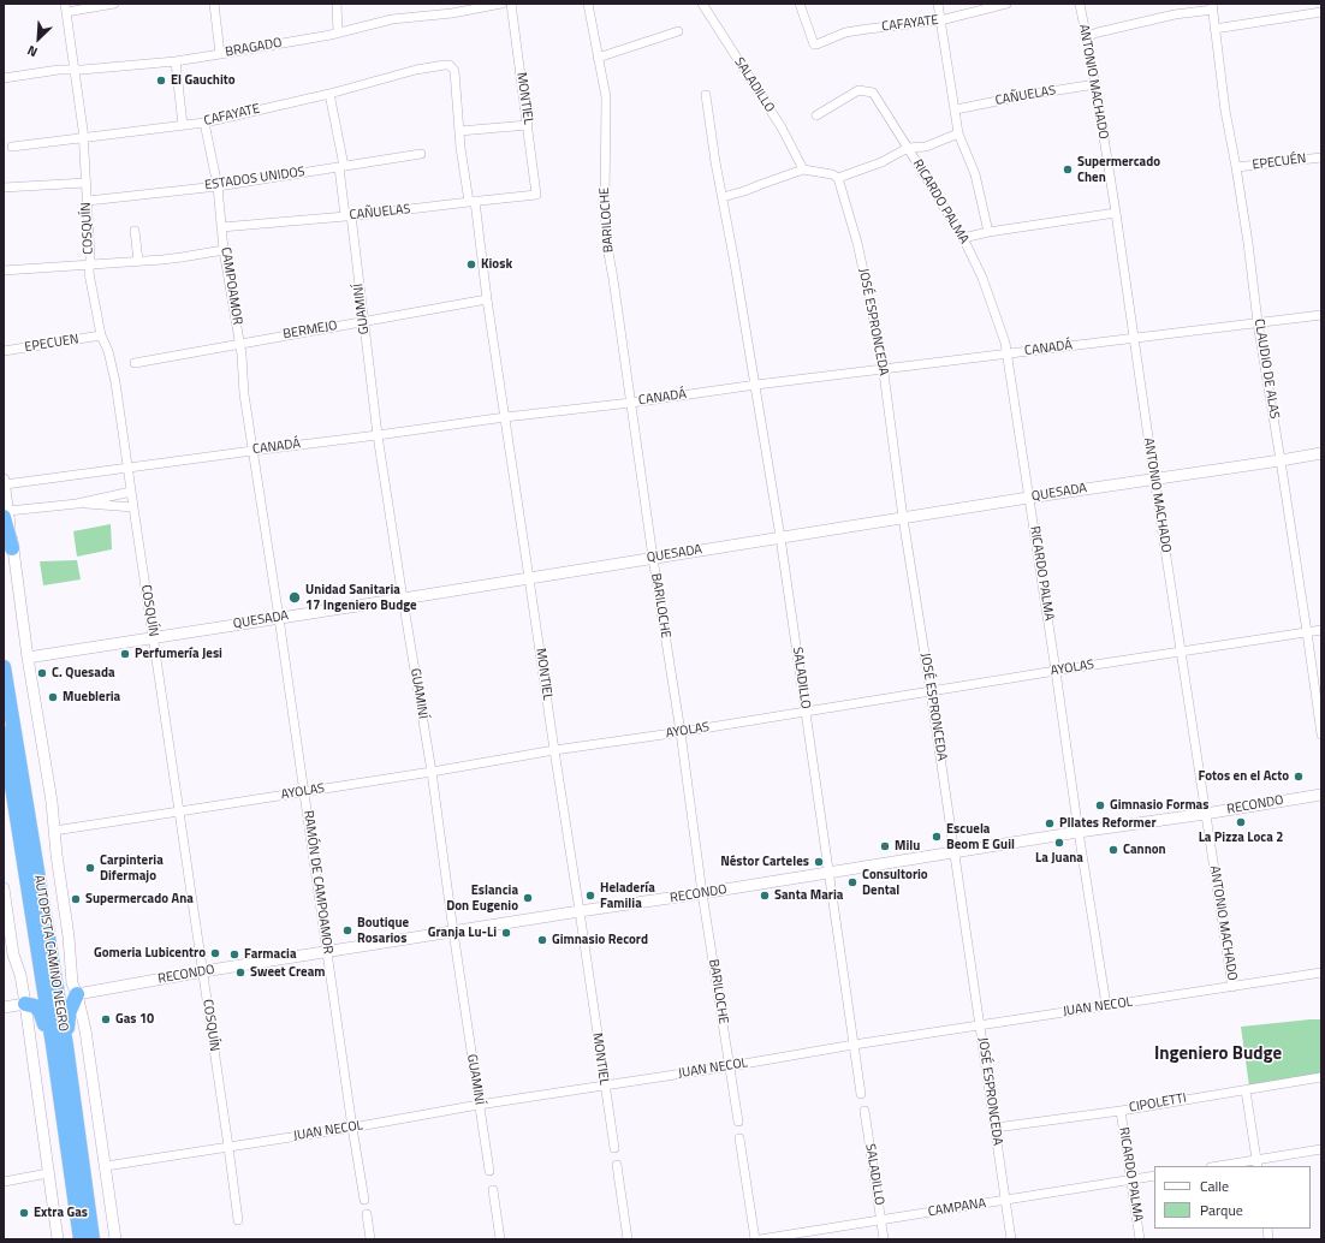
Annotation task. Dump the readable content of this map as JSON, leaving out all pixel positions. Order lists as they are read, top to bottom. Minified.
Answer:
{"streets":{"highway":["AUTOPISTA CAMINO NEGRO"],"street":["CAFAYATE","BRAGADO","ANTONIO MACHADO","SALADILLO","CAÑUELAS","MONTIEL","EPECUÉN","ESTADOS UNIDOS","RICARDO PALMA","BARILOCHE","COSQUÍN","CAMPOAMOR","GUAMINÍ","JOSÉ ESPRONCEDA","BERMEJO","EPECUEN","CANADÁ","CLAUDIO DE ALAS","QUESADA","AYOLAS","RECONDO","RAMÓN DE CAMPOAMOR","JUAN NECOL","CIPOLETTI","CAMPANA"]},"crossings":[["CAFAYATE","MONTIEL"],["CAFAYATE","RICARDO PALMA"],["CAFAYATE","COSQUÍN"],["CAFAYATE","CAMPOAMOR"],["CAFAYATE","GUAMINÍ"],["BRAGADO","COSQUÍN"],["ANTONIO MACHADO","CAÑUELAS"],["ANTONIO MACHADO","CANADÁ"],["ANTONIO MACHADO","QUESADA"],["ANTONIO MACHADO","AYOLAS"],["ANTONIO MACHADO","RECONDO"],["ANTONIO MACHADO","JUAN NECOL"],["SALADILLO","CANADÁ"],["SALADILLO","QUESADA"],["SALADILLO","AYOLAS"],["SALADILLO","RECONDO"],["SALADILLO","JUAN NECOL"],["SALADILLO","CAMPANA"],["CAÑUELAS","MONTIEL"],["CAÑUELAS","RICARDO PALMA"],["CAÑUELAS","CAMPOAMOR"],["CAÑUELAS","GUAMINÍ"],["MONTIEL","BERMEJO"],["MONTIEL","CANADÁ"],["MONTIEL","QUESADA"],["MONTIEL","AYOLAS"],["MONTIEL","RECONDO"],["MONTIEL","JUAN NECOL"],["EPECUÉN","CLAUDIO DE ALAS"],["ESTADOS UNIDOS","COSQUÍN"],["ESTADOS UNIDOS","CAMPOAMOR"],["ESTADOS UNIDOS","GUAMINÍ"],["RICARDO PALMA","CANADÁ"],["RICARDO PALMA","QUESADA"],["RICARDO PALMA","AYOLAS"],["RICARDO PALMA","RECONDO"],["RICARDO PALMA","JUAN NECOL"],["RICARDO PALMA","CIPOLETTI"],["RICARDO PALMA","CAMPANA"],["BARILOCHE","CANADÁ"],["BARILOCHE","QUESADA"],["BARILOCHE","AYOLAS"],["BARILOCHE","RECONDO"],["BARILOCHE","JUAN NECOL"],["COSQUÍN","EPECUEN"],["COSQUÍN","CANADÁ"],["COSQUÍN","QUESADA"],["COSQUÍN","AYOLAS"],["COSQUÍN","RECONDO"],["COSQUÍN","JUAN NECOL"],["CAMPOAMOR","BERMEJO"],["CAMPOAMOR","CANADÁ"],["CAMPOAMOR","RAMÓN DE CAMPOAMOR"],["GUAMINÍ","BERMEJO"],["GUAMINÍ","CANADÁ"],["GUAMINÍ","QUESADA"],["GUAMINÍ","AYOLAS"],["GUAMINÍ","RECONDO"],["GUAMINÍ","JUAN NECOL"],["JOSÉ ESPRONCEDA","CANADÁ"],["JOSÉ ESPRONCEDA","QUESADA"],["JOSÉ ESPRONCEDA","AYOLAS"],["JOSÉ ESPRONCEDA","RECONDO"],["JOSÉ ESPRONCEDA","JUAN NECOL"],["JOSÉ ESPRONCEDA","CIPOLETTI"],["JOSÉ ESPRONCEDA","CAMPANA"],["CANADÁ","CLAUDIO DE ALAS"],["CANADÁ","RAMÓN DE CAMPOAMOR"],["CLAUDIO DE ALAS","QUESADA"],["CLAUDIO DE ALAS","AYOLAS"],["QUESADA","RAMÓN DE CAMPOAMOR"],["AYOLAS","RAMÓN DE CAMPOAMOR"],["RECONDO","RAMÓN DE CAMPOAMOR"],["RAMÓN DE CAMPOAMOR","JUAN NECOL"]],"districts":["Ingeniero Budge"],"places":["El Gauchito","Supermercado Chen","Kiosk","Unidad Sanitaria 17 Ingeniero Budge","Perfumería Jesi","C. Quesada","Muebleria","Fotos en el Acto","Gimnasio Formas","La Pizza Loca 2","PIlates Reformer","Escuela Beom E Guil","La Juana","Milu","Cannon","Néstor Carteles","Carpinteria Difermajo","Consultorio Dental","Heladería Familia","Santa Maria","Eslancia Don Eugenio","Supermercado Ana","Boutique Rosarios","Granja Lu-Li","Gimnasio Record","Gomeria Lubicentro","Farmacia","Sweet Cream","Gas 10","Extra Gas"],"legend":["Calle","Parque"],"north":"bottom left"}
